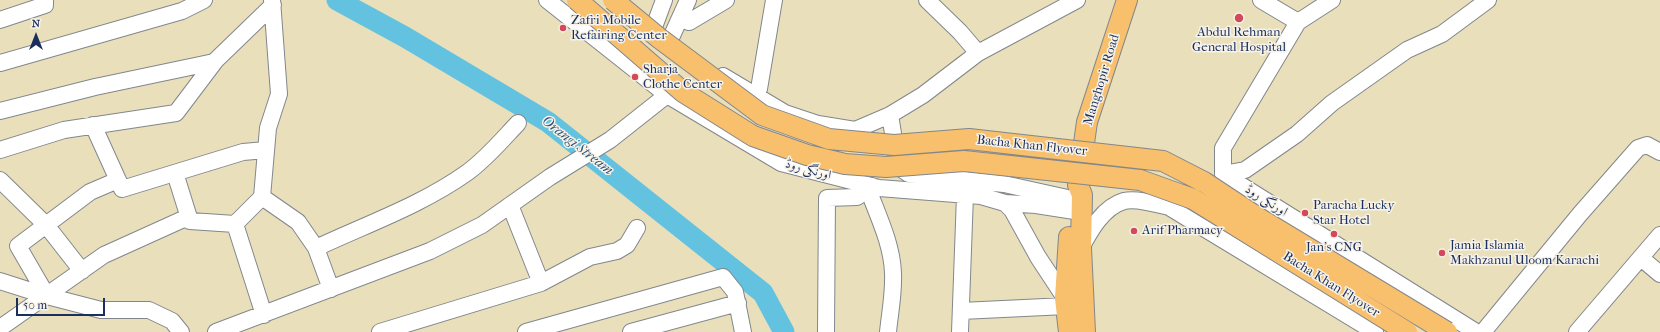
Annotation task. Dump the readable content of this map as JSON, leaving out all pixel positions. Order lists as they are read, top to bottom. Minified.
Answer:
{"streets":{"main road":["Manghopir Road","Bacha Khan Flyover"],"street":["اورنگی روڈ"]},"crossings":[["Manghopir Road","اورنگی روڈ"]],"water":["Orangi Stream"],"places":["Abdul Rehman General Hospital","Zafri Mobile Refairing Center","Sharja Clothe Center","Paracha Lucky Star Hotel","Arif Pharmacy","Jan's CNG","Jamia Islamia Makhzanul Uloom Karachi"],"scale_bar":"50 m","north":"top"}
